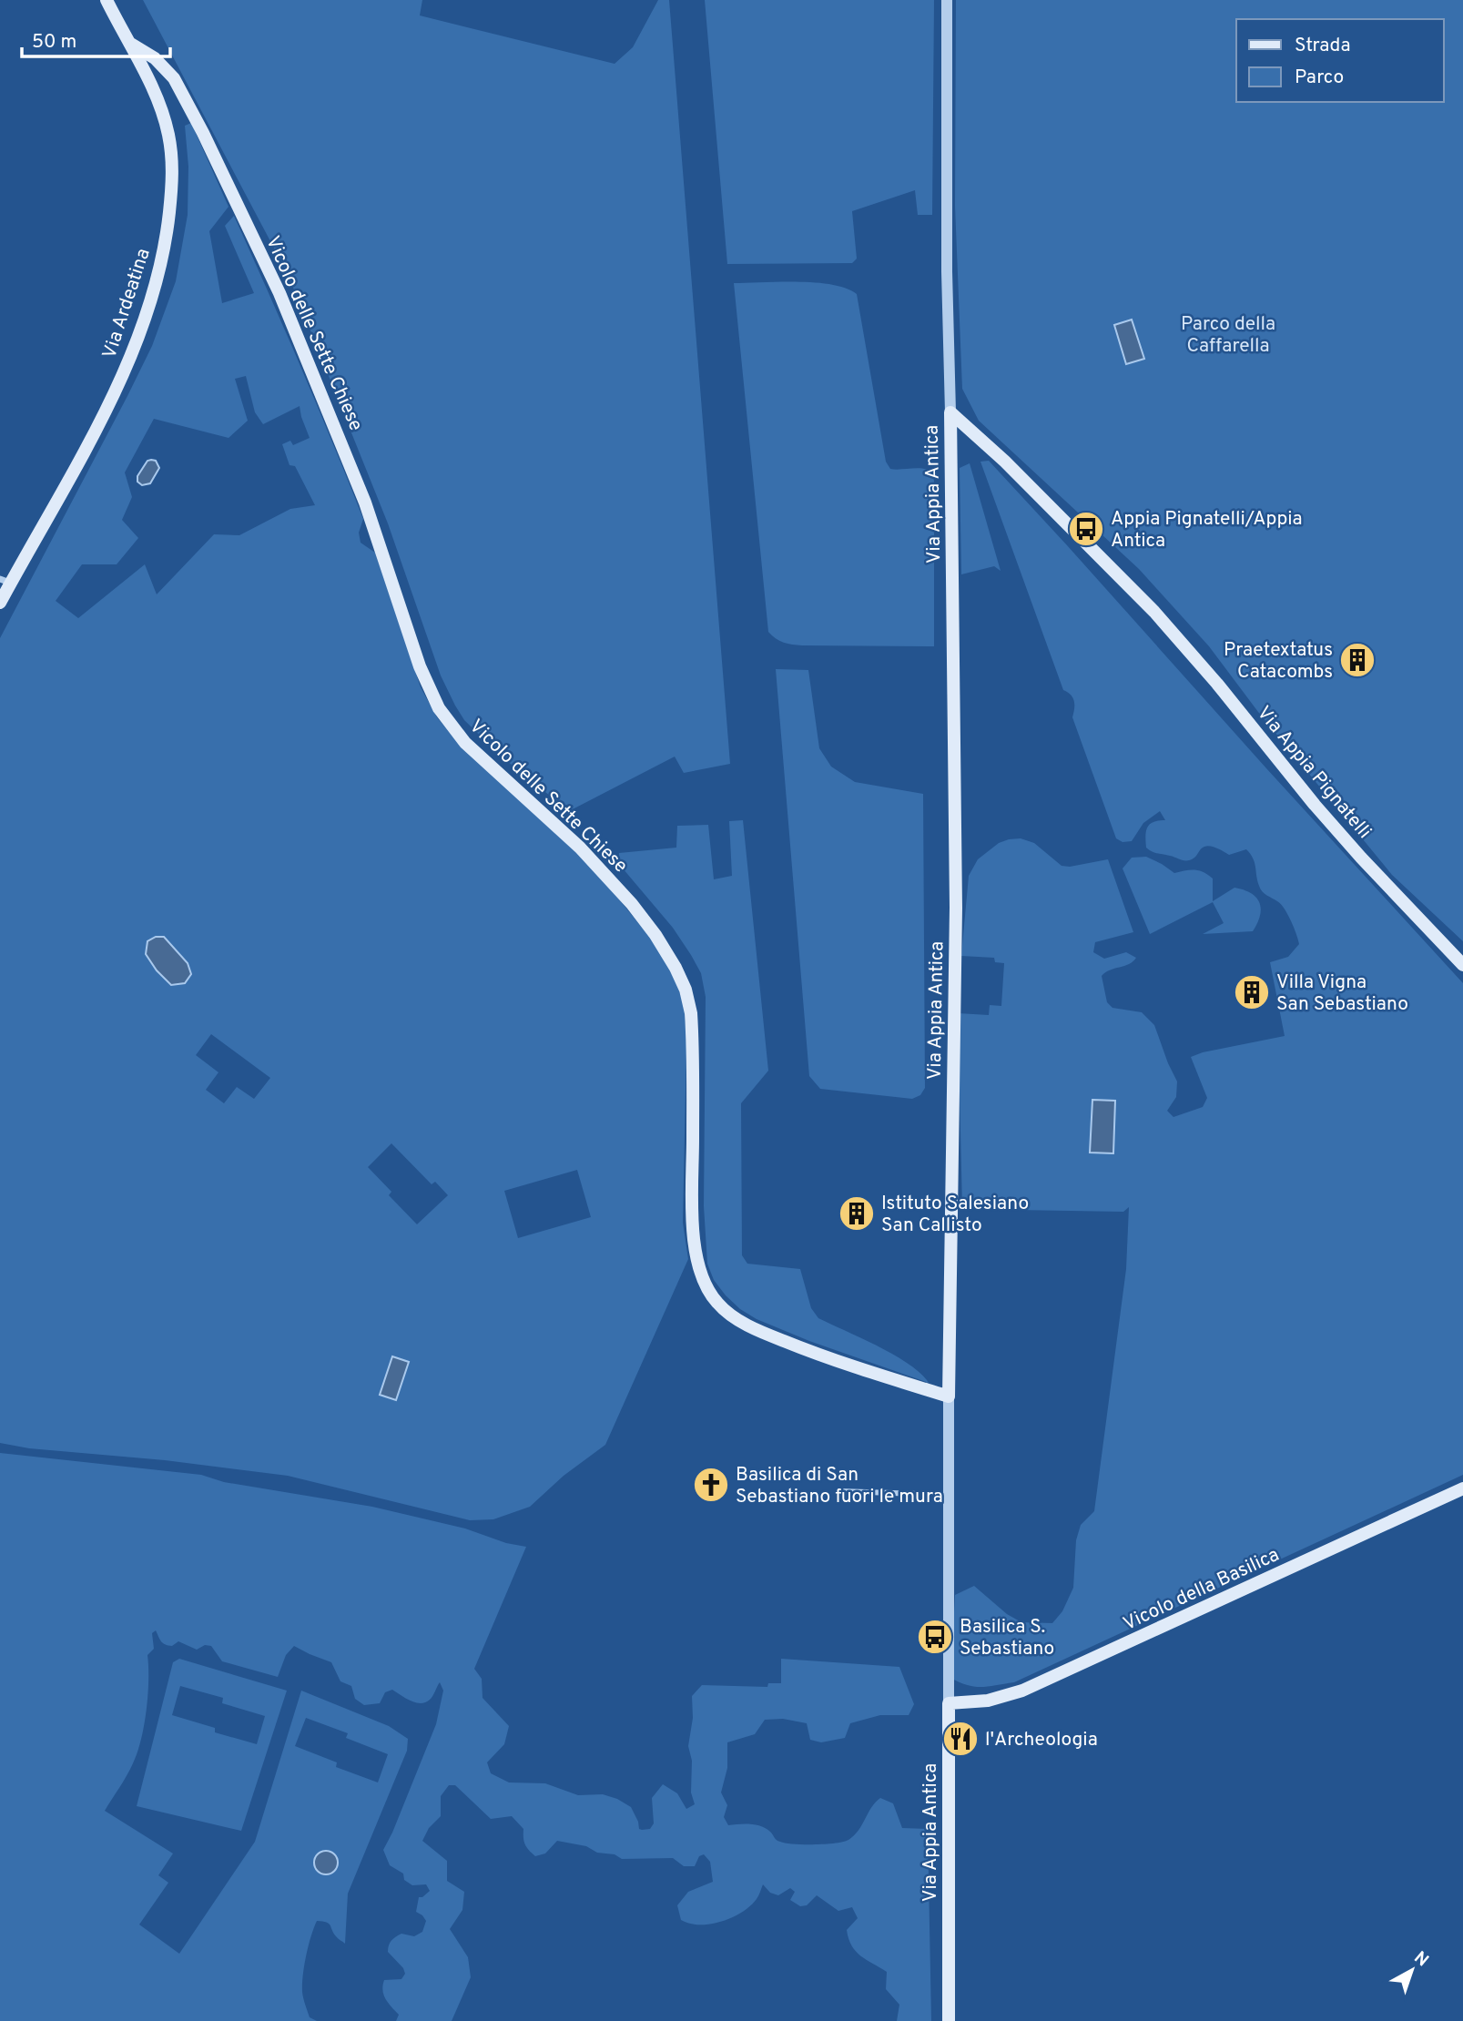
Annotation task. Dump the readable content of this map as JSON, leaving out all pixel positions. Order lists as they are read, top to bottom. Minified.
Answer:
{"streets":{"main road":["Via Ardeatina","Vicolo delle Sette Chiese","Via Appia Antica","Via Appia Pignatelli","Vicolo della Basilica"]},"crossings":[["Via Ardeatina","Vicolo delle Sette Chiese"],["Vicolo delle Sette Chiese","Via Appia Antica"],["Via Appia Antica","Via Appia Pignatelli"],["Via Appia Antica","Vicolo della Basilica"]],"parks":["Parco della Caffarella"],"places":{"bus stop":["Appia Pignatelli/Appia Antica","Basilica S. Sebastiano"],"building":["Praetextatus Catacombs","Villa Vigna San Sebastiano","Istituto Salesiano San Callisto"],"church":["Basilica di San Sebastiano fuori le mura"],"restaurant":["l'Archeologia"]},"legend":["Strada","Parco"],"scale_bar":"50 m","north":"top right"}
